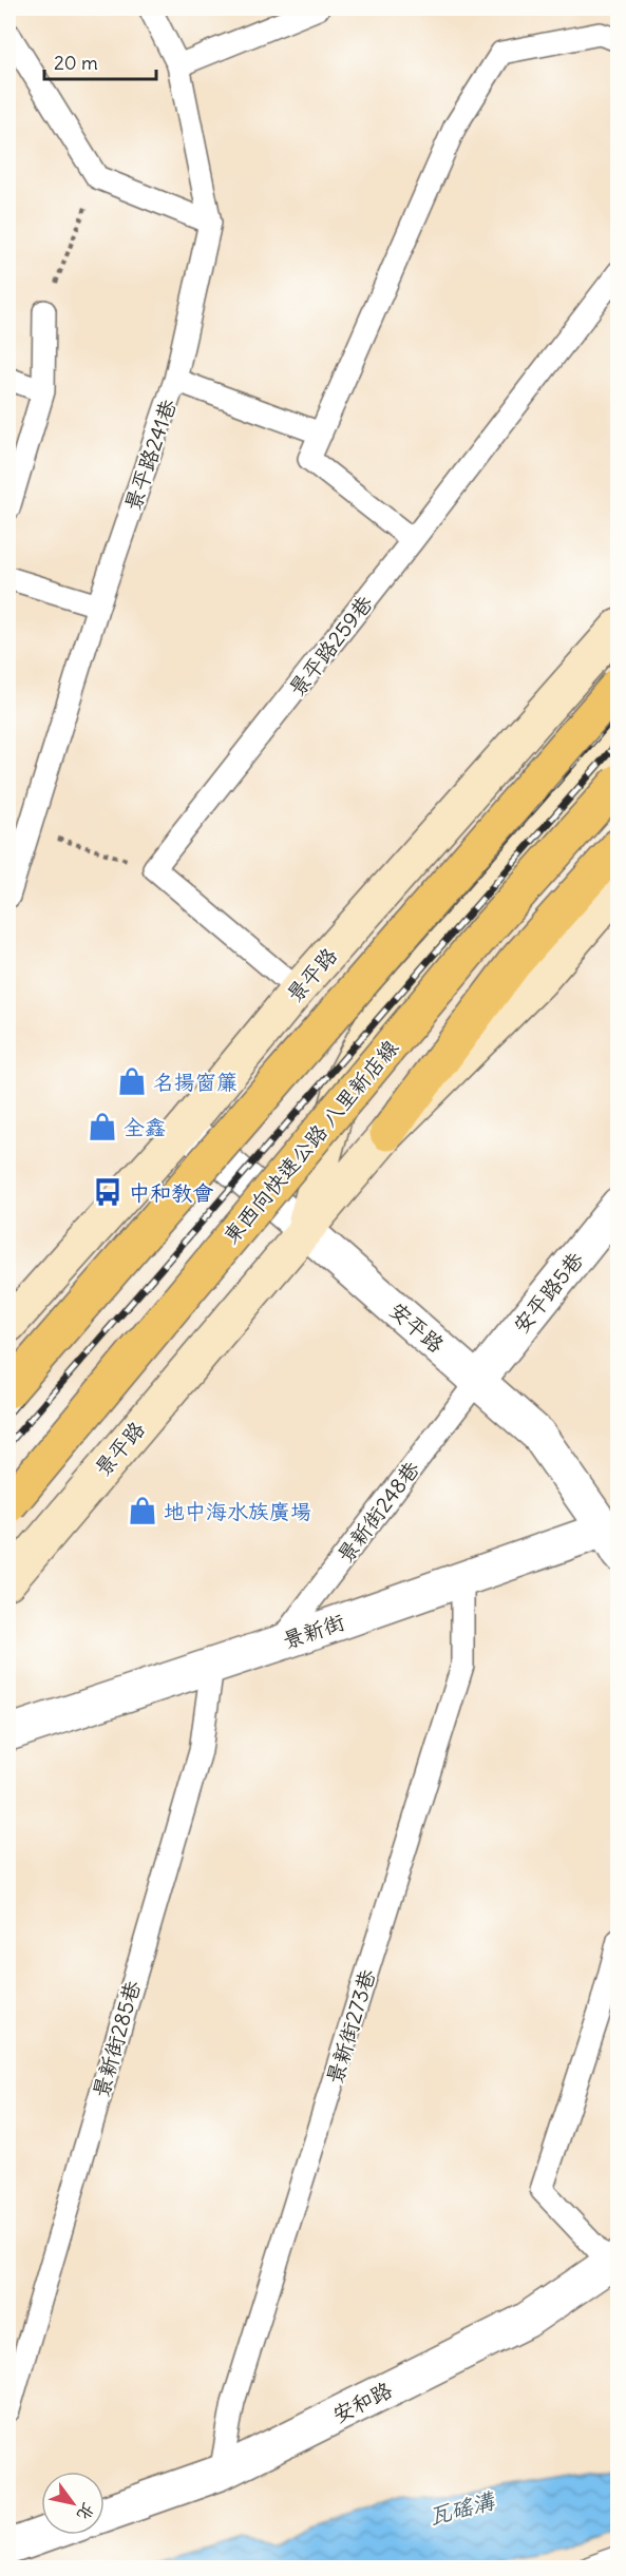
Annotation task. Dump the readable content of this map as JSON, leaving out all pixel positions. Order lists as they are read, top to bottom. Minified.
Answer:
{"streets":{"highway":["東西向快速公路 八里新店線"],"main road":["景平路"],"street":["安平路5巷","安平路","景新街","安和路"],"lane":["景平路241巷","景平路259巷","景新街248巷","景新街273巷","景新街285巷"]},"crossings":[["景平路","安平路"],["安平路5巷","安平路"],["安平路5巷","景新街248巷"],["安平路","景新街248巷"],["安平路","景新街"],["景新街248巷","景新街"],["景新街","景新街273巷"],["景新街","景新街285巷"],["景新街273巷","安和路"]],"water":["瓦磘溝"],"places":{"shop":["名揚窗簾","全鑫","地中海水族廣場"],"bus stop":["中和教會"]},"scale_bar":"20 m","north":"bottom right"}
